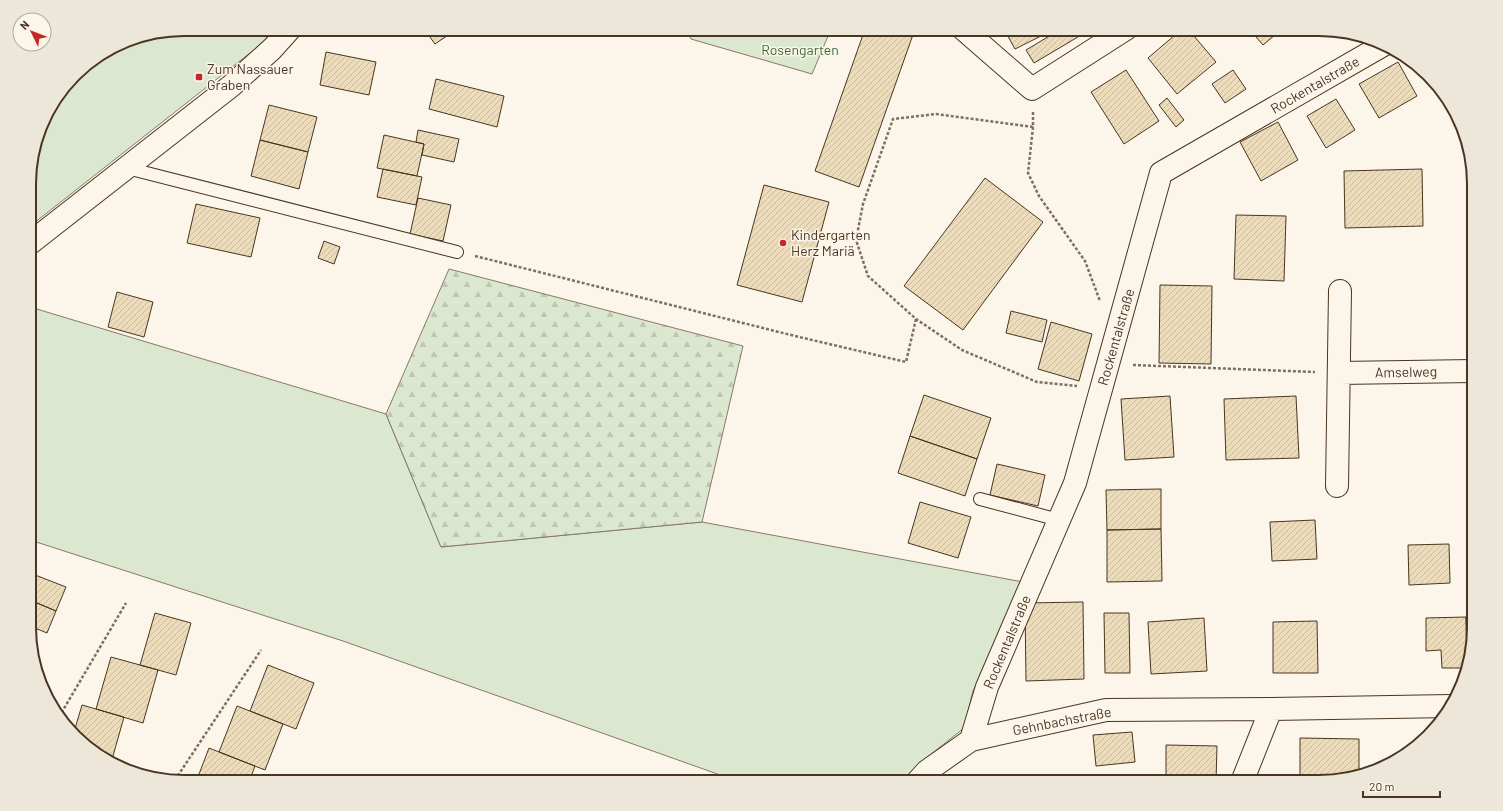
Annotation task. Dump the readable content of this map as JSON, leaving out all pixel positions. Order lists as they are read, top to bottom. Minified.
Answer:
{"streets":{"street":["Rockentalstraße","Amselweg","Gehnbachstraße"]},"crossings":[["Rockentalstraße","Gehnbachstraße"]],"parks":["Rosengarten"],"places":{"transit":["Zum Nassauer Graben"],"other":["Kindergarten Herz Mariä"]},"scale_bar":"20 m","north":"top left"}
